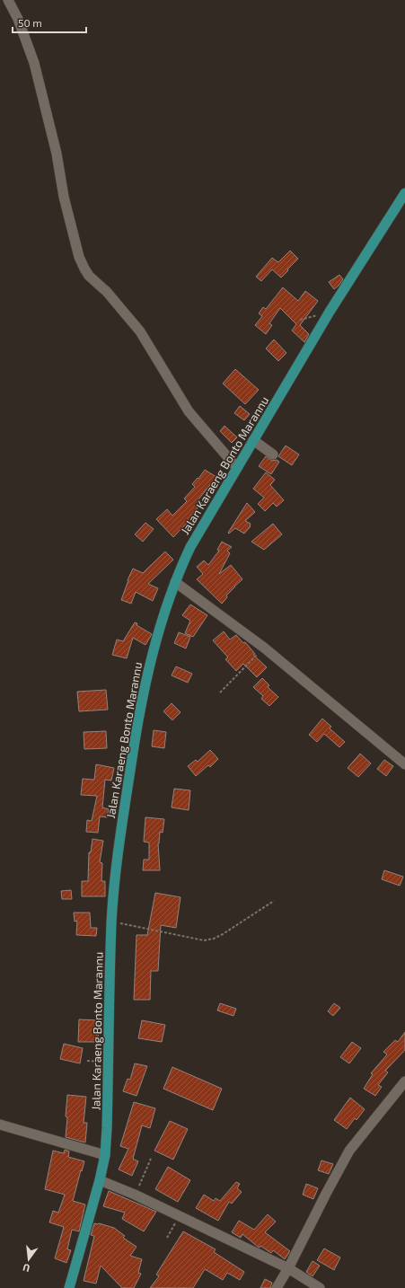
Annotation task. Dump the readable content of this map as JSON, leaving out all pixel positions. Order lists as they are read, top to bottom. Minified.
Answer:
{"streets":{"main road":["Jalan Karaeng Bonto Marannu"]},"scale_bar":"50 m","north":"bottom"}
